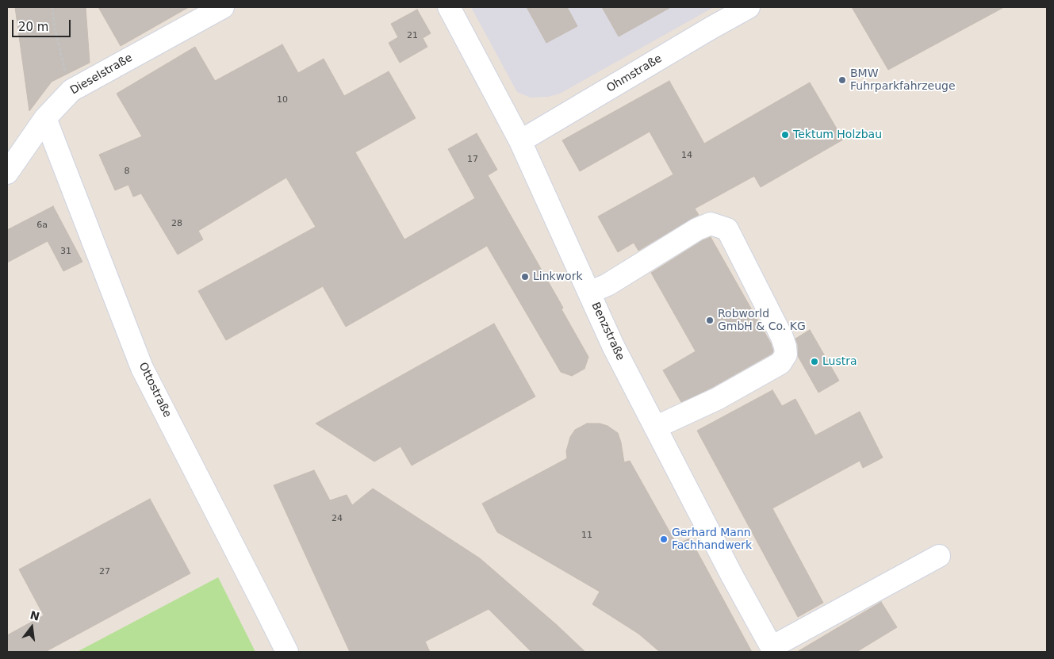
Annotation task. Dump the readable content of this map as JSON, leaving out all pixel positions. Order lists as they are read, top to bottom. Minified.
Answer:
{"streets":{"street":["Ohmstraße","Dieselstraße","Benzstraße","Ottostraße"]},"crossings":[["Ohmstraße","Benzstraße"],["Dieselstraße","Ottostraße"]],"places":["BMW Fuhrparkfahrzeuge","Tektum Holzbau","Linkwork","Robworld GmbH & Co. KG","Lustra","Gerhard Mann Fachhandwerk"],"house_numbers":["21","10","14","17","8","28","6a","31","24","11","27"],"scale_bar":"20 m","north":"top"}
